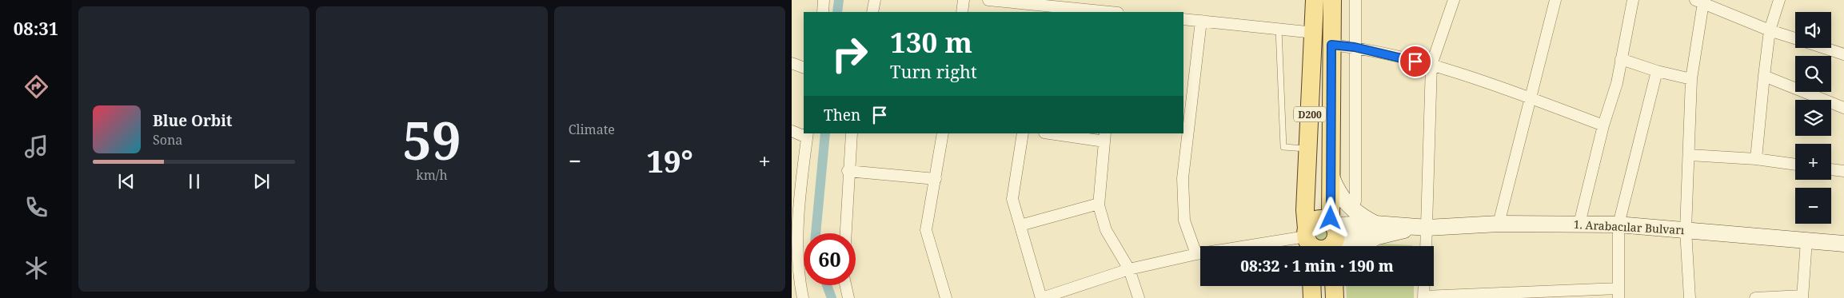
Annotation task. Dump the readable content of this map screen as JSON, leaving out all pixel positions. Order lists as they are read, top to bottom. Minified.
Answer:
{"streets":{"main road":["D200","1. Arabacılar Bulvarı"]},"page":{"tabs":"08:31","tile":[["59","km/h"],"Climate"],"map_buttons":["+","−"],"turn":["130 m","Turn right"],"then":"Then","song":["Blue Orbit","Sona"],"heat":["−","19°","+"],"limit":"60","trip":"08:32 · 1 min · 190 m"}}
